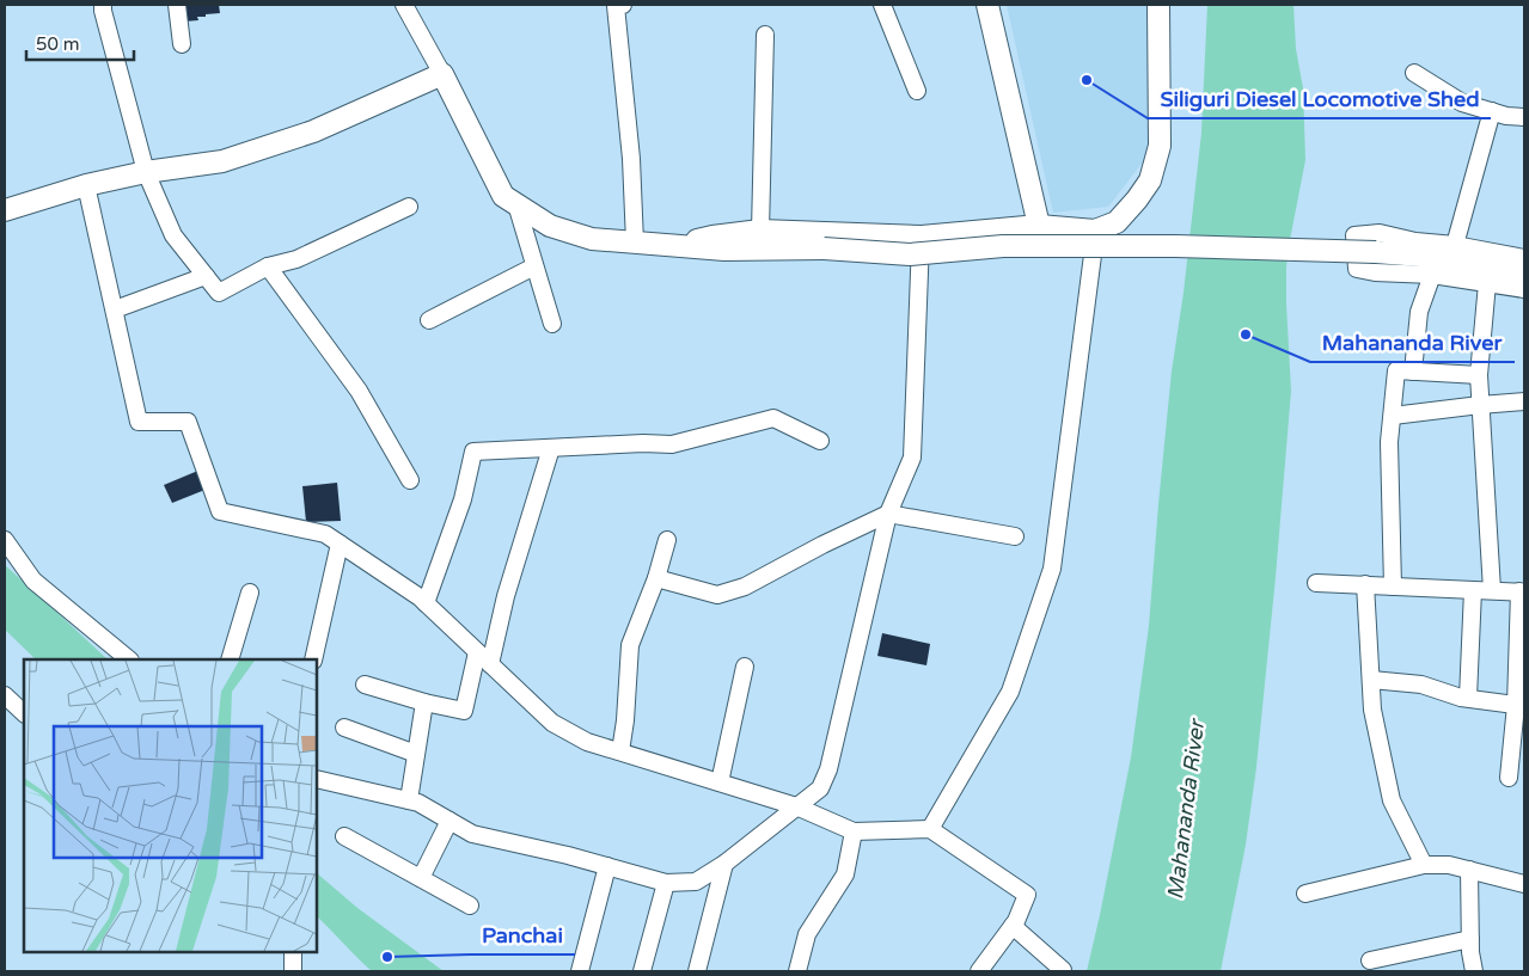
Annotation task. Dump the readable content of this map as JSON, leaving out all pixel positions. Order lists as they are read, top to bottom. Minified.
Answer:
{"water":["Mahananda River"],"places":["Siliguri Diesel Locomotive Shed","Mahananda River","Panchai"],"scale_bar":"50 m"}
